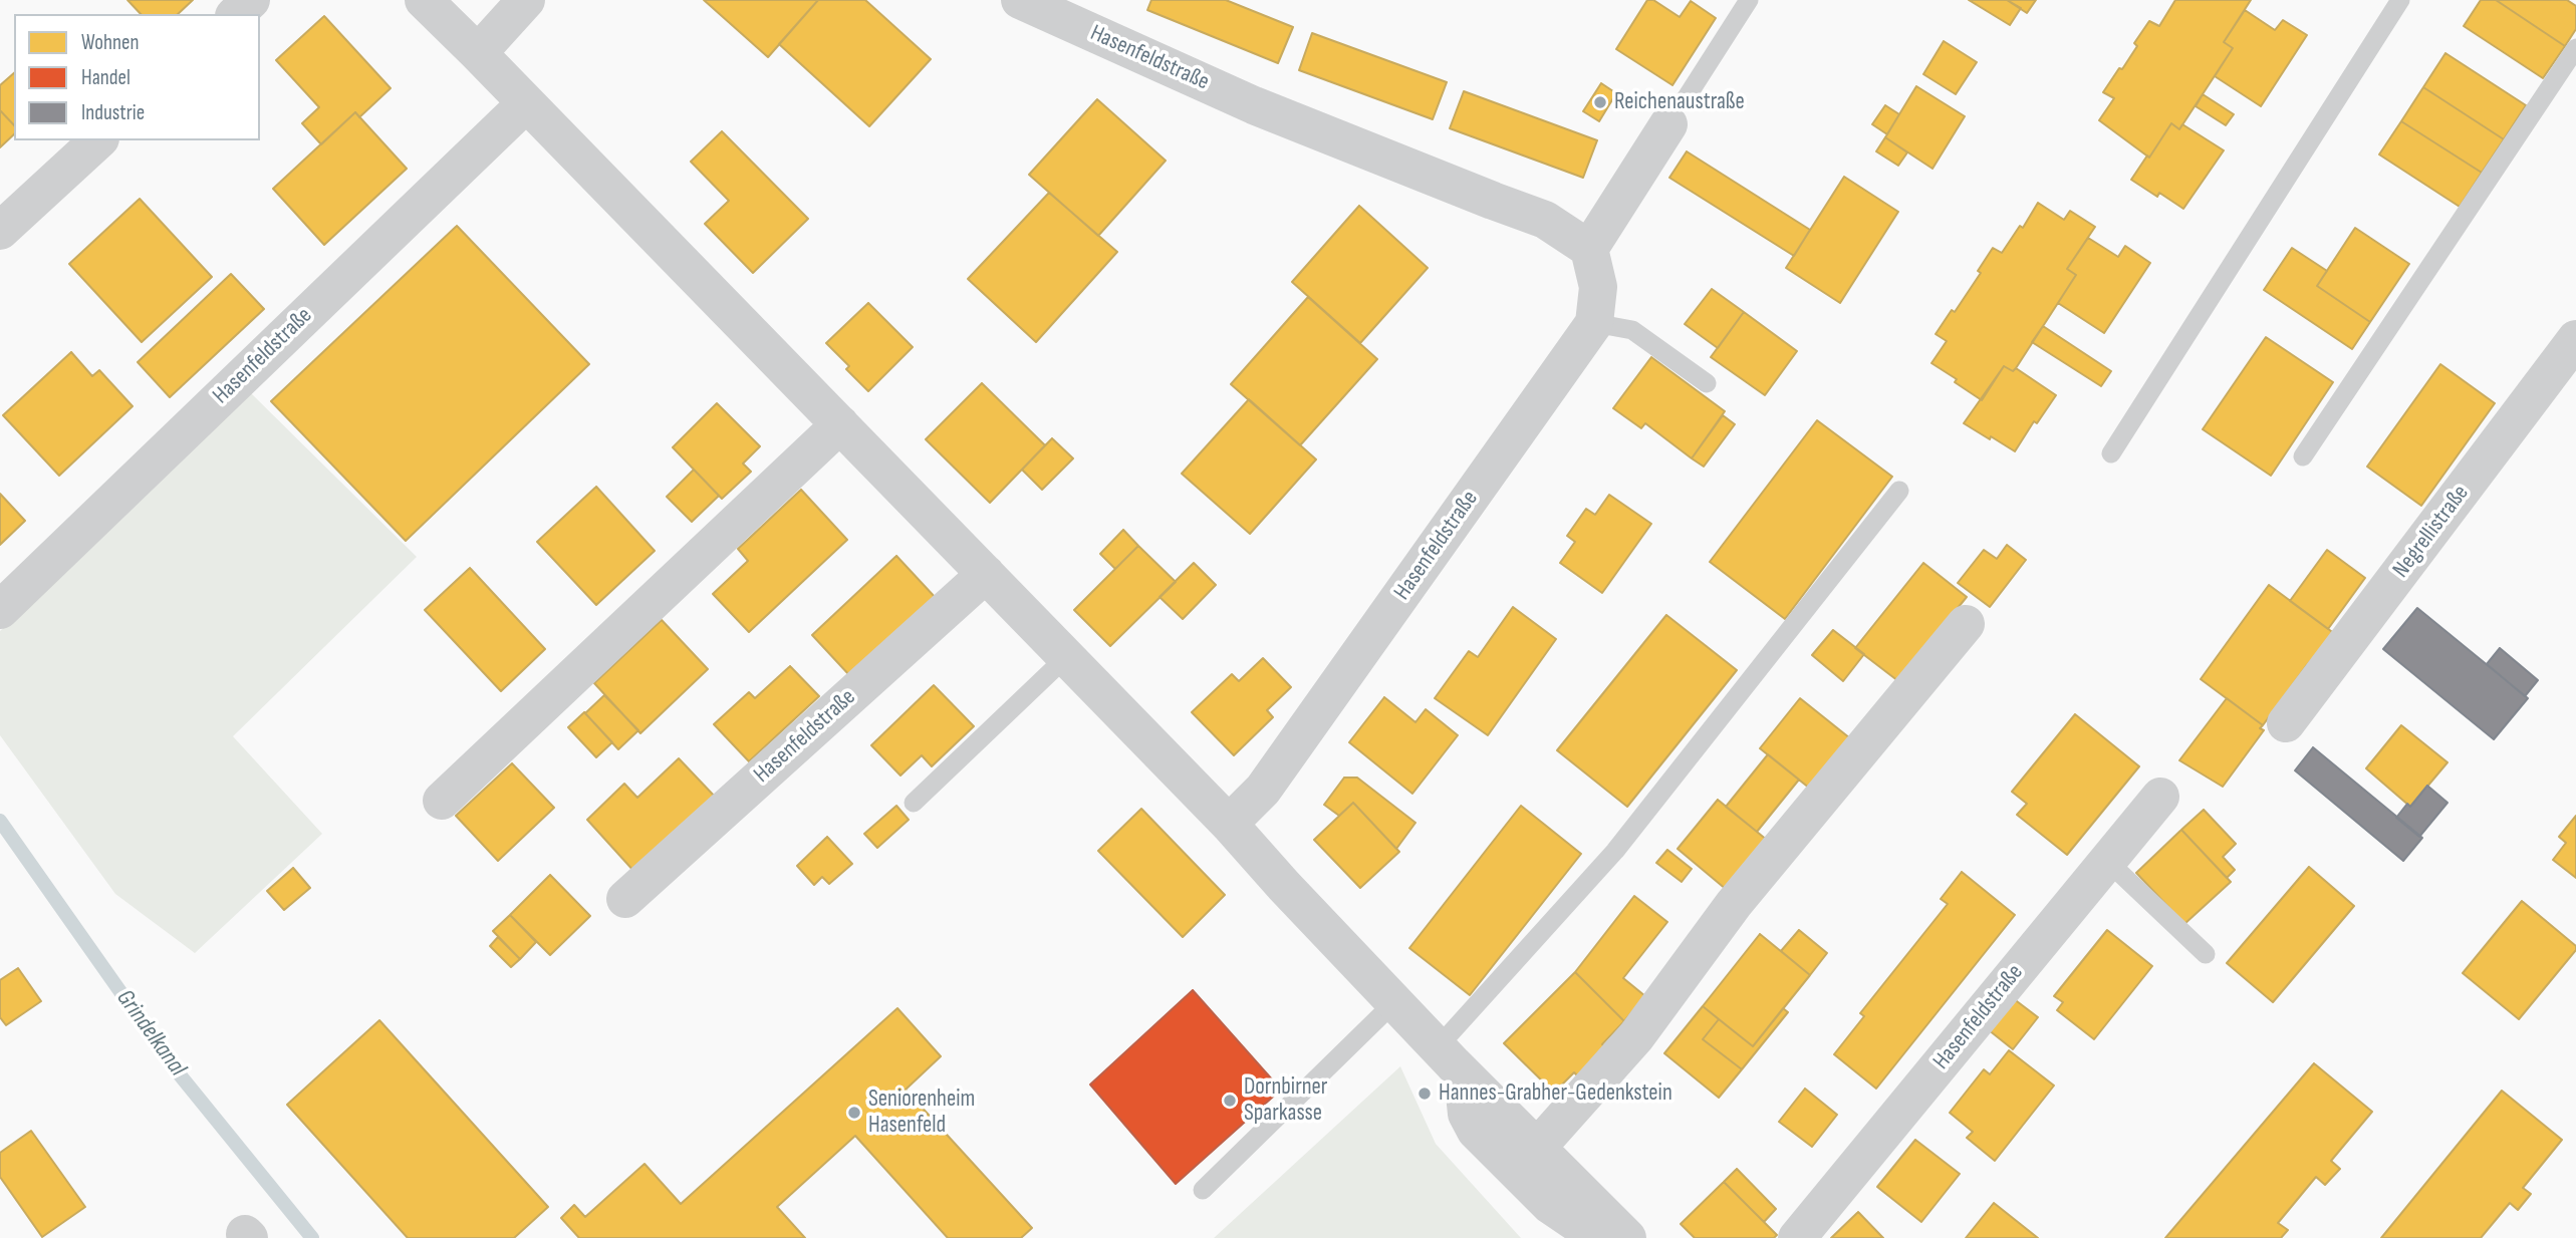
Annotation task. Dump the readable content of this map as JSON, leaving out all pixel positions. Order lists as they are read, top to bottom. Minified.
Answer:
{"streets":{"street":["Hasenfeldstraße","Negrellistraße"]},"water":["Grindelkanal"],"places":["Reichenaustraße","Hannes-Grabher-Gedenkstein","Dornbirner Sparkasse","Seniorenheim Hasenfeld"],"legend":["Wohnen","Handel","Industrie"]}
